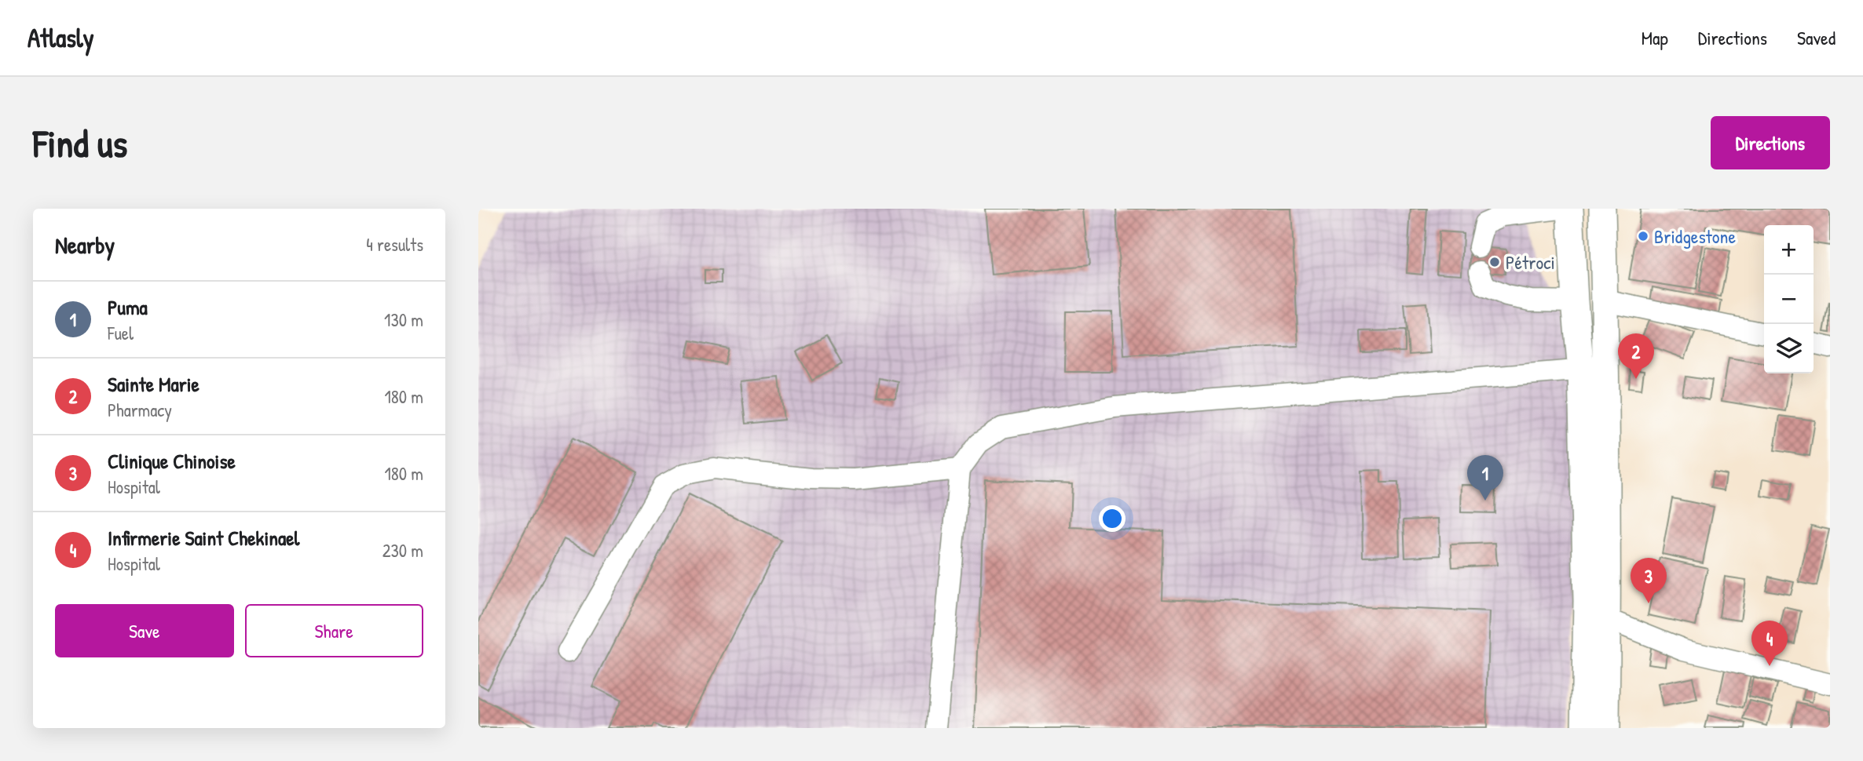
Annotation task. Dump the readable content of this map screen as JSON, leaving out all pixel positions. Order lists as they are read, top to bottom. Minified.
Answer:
{"places":["Bridgestone","Pétroci"],"page":{"header":"Atlasly","nav":["Map","Directions","Saved"],"buttons":["Directions",["Save","Share"]],"title":"Find us","heading":["Nearby","4 results"],"map_buttons":["+","−"],"list":[{"mark":"1","name":"Puma","note":"Fuel","value":"130 m"},{"mark":"2","name":"Sainte Marie","note":"Pharmacy","value":"180 m"},{"mark":"3","name":"Clinique Chinoise","note":"Hospital","value":"180 m"},{"mark":"4","name":"Infirmerie Saint Chekinael","note":"Hospital","value":"230 m"}],"pins":["2","1","3","4"]}}
